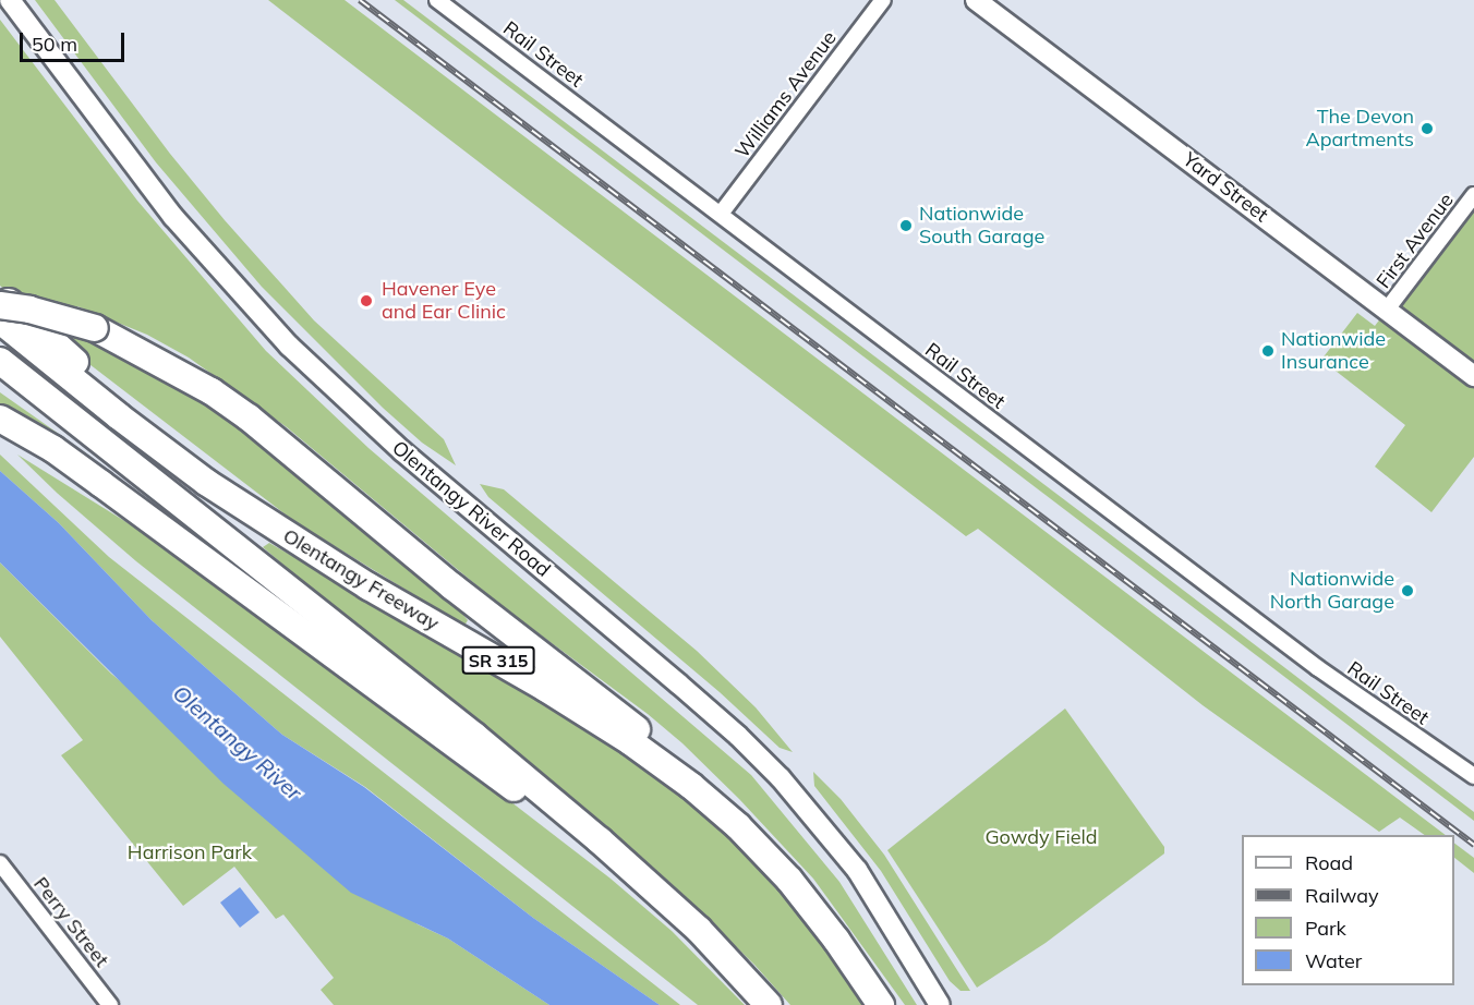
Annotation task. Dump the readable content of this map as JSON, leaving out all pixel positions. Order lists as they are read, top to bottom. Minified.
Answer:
{"streets":{"highway":["Olentangy Freeway","SR 315"],"main road":["Yard Street","Olentangy River Road"],"street":["Rail Street","Williams Avenue","First Avenue","Perry Street"]},"crossings":[["Rail Street","Williams Avenue"],["Yard Street","First Avenue"]],"water":["Olentangy River"],"parks":["Gowdy Field","Harrison Park"],"places":["The Devon Apartments","Nationwide South Garage","Havener Eye and Ear Clinic","Nationwide Insurance","Nationwide North Garage"],"legend":["Road","Railway","Park","Water"],"scale_bar":"50 m"}
